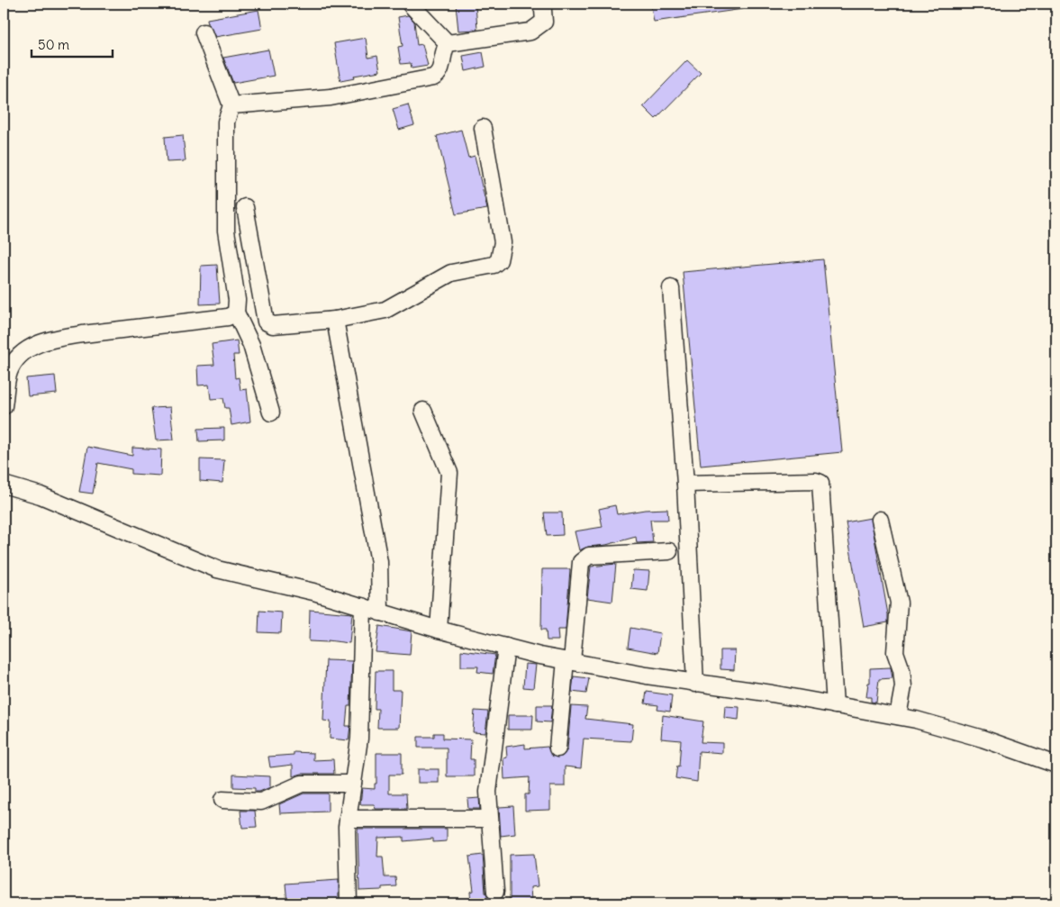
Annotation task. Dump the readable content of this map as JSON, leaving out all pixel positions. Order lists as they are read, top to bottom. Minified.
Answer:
{"scale_bar":"50 m"}
